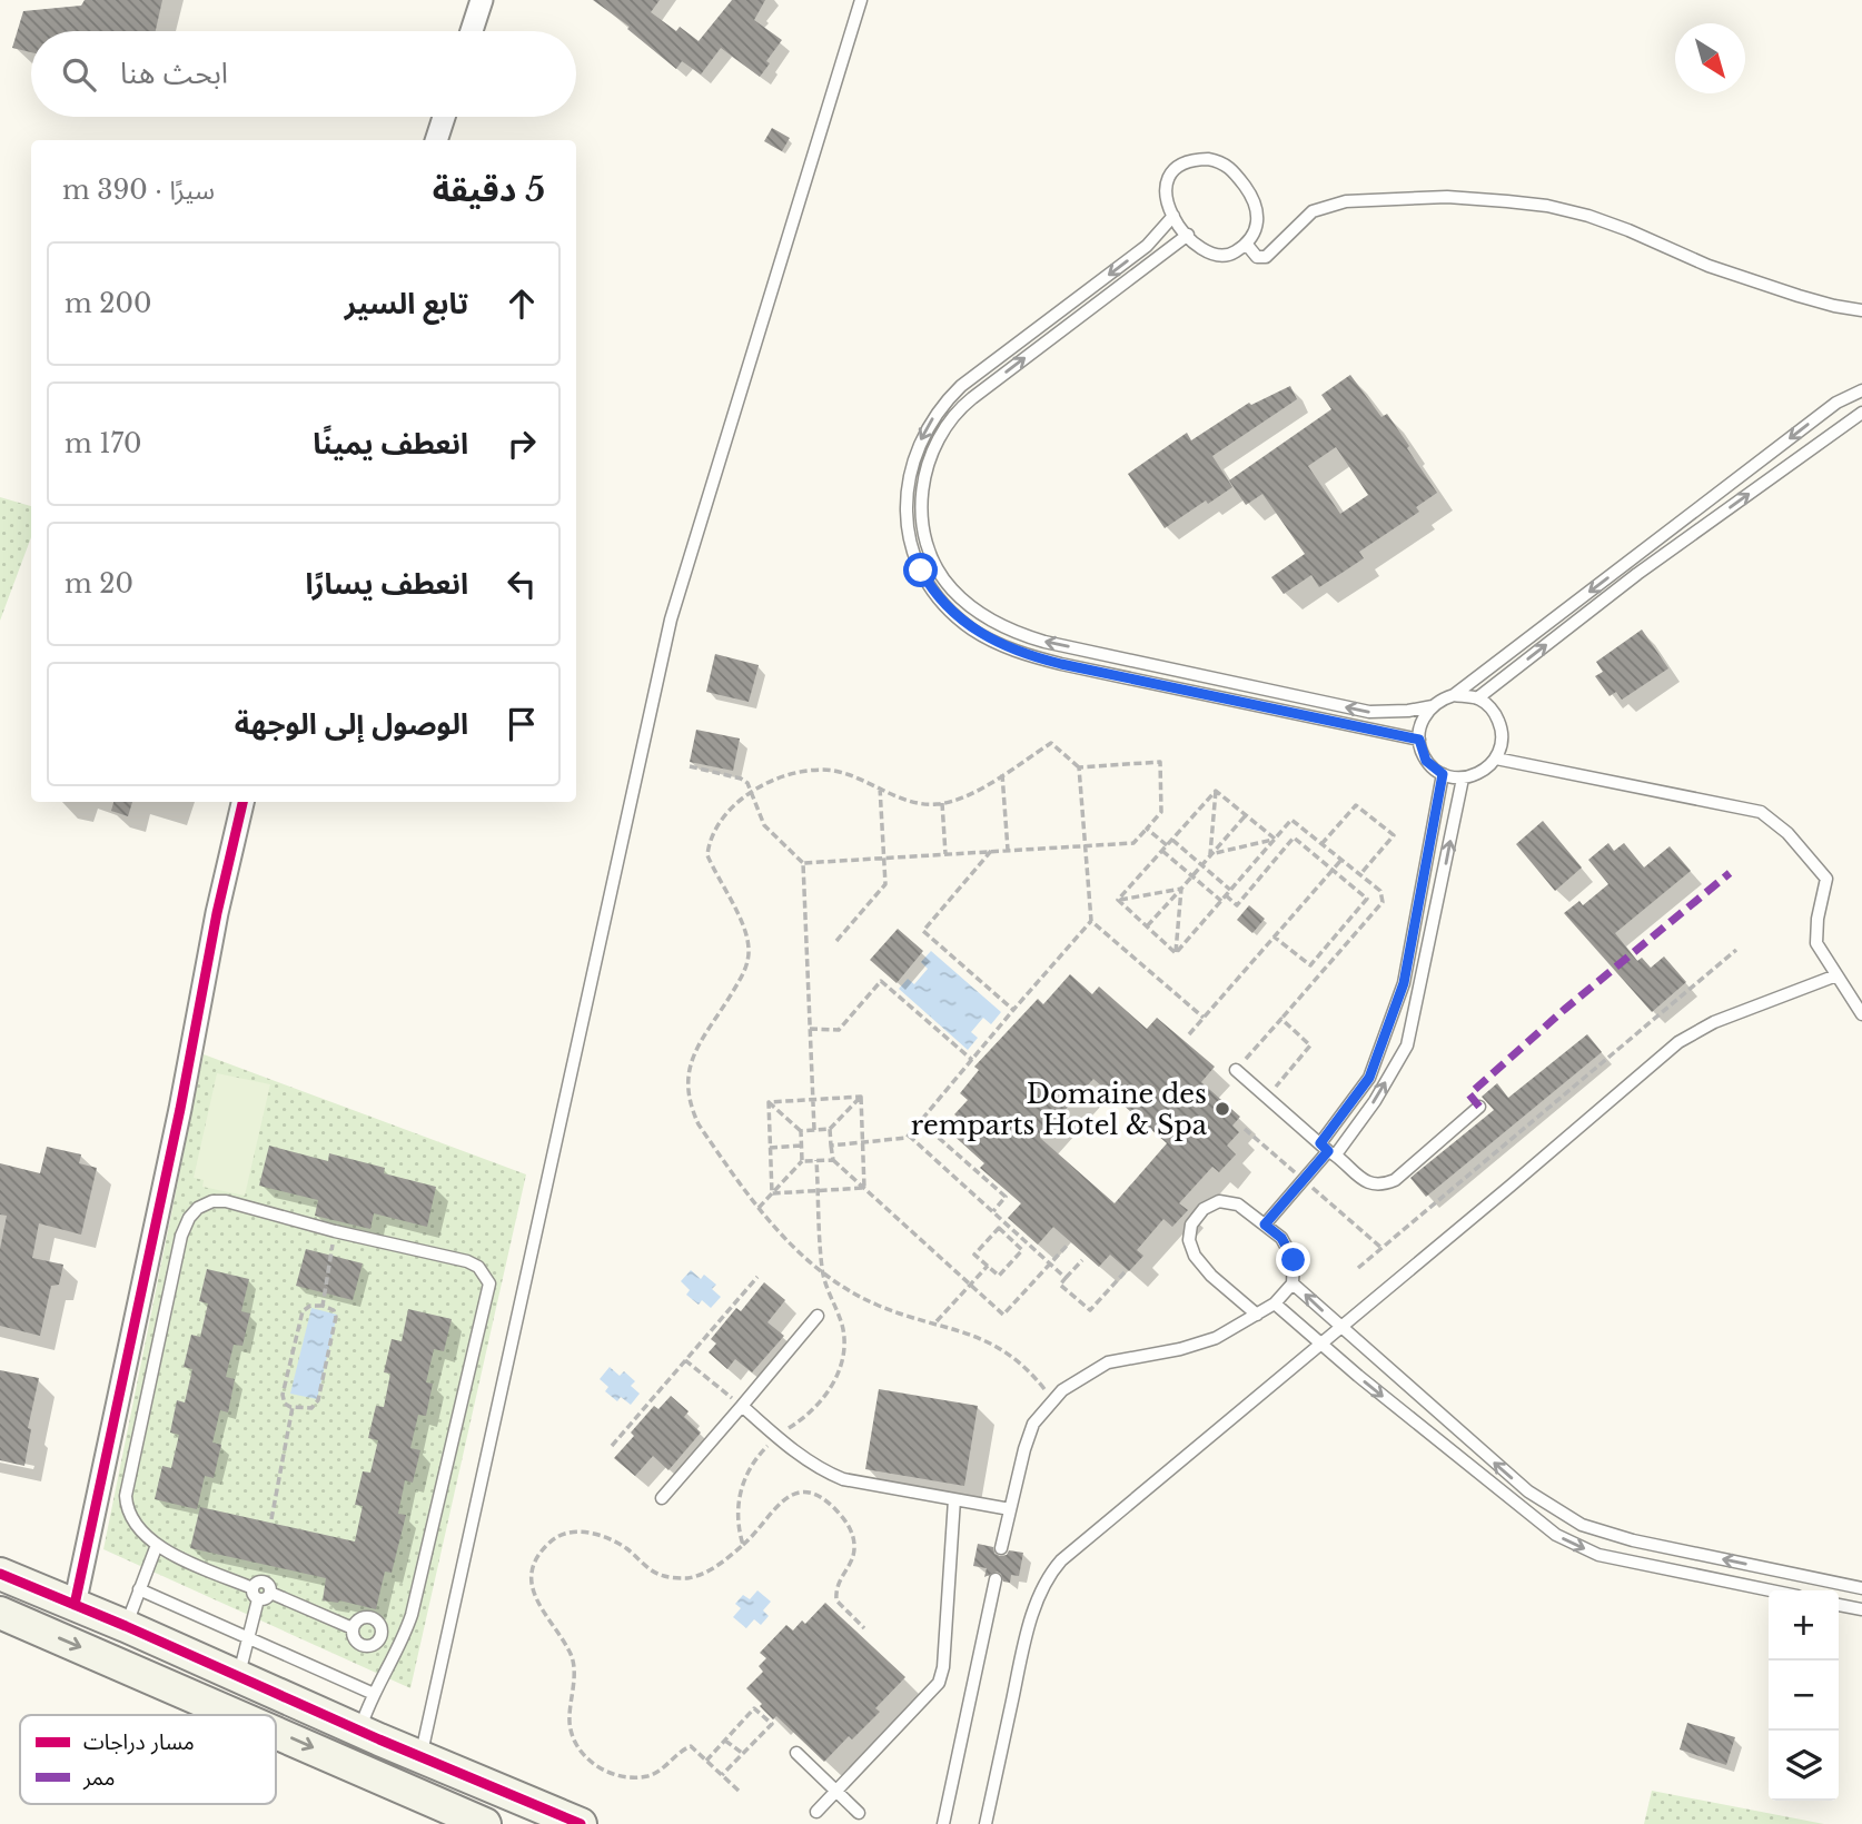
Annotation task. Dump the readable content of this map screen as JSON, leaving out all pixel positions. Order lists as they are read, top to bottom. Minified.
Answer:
{"places":["Domaine des remparts Hotel & Spa"],"legend":["مسار دراجات","ممر"],"north":"bottom right","page":{"search":"ابحث هنا","heading":["5 دقيقة","سيرًا · 390 m"],"list":[["تابع السير","200 m"],["انعطف يمينًا","170 m"],["انعطف يسارًا","20 m"],"الوصول إلى الوجهة"],"map_buttons":["+","−"]}}
